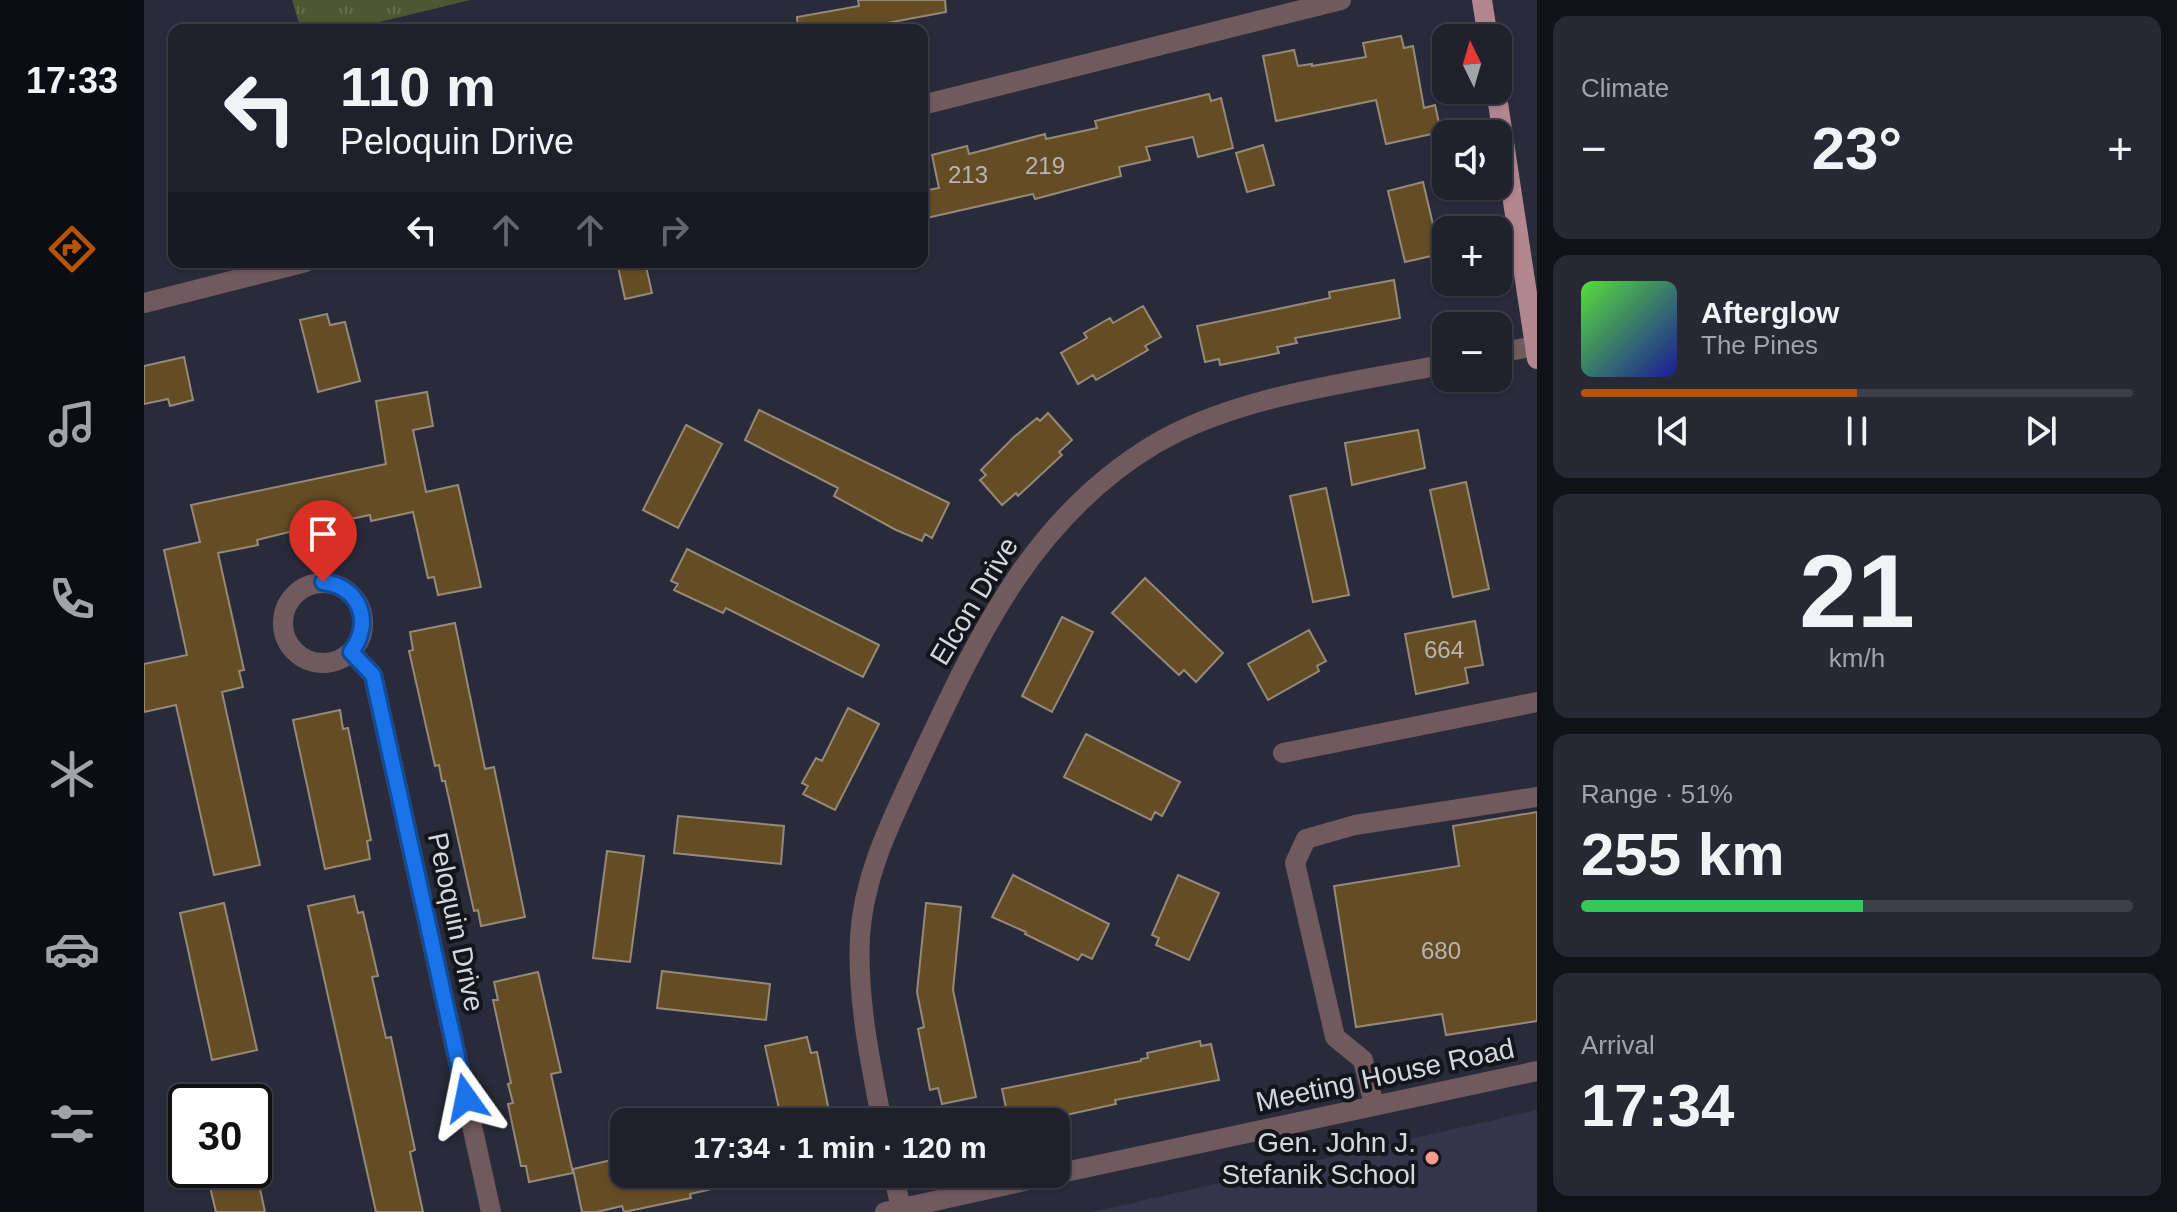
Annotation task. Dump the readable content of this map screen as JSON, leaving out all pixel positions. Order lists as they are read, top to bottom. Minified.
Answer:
{"streets":{"street":["Elcon Drive","Peloquin Drive","Meeting House Road"]},"places":["Gen. John J. Stefanik School"],"house_numbers":["219","213","664","680"],"north":"top","page":{"tabs":"17:33","tile":["Climate",["21","km/h"],["Range · 51%","255 km"],["Arrival","17:34"]],"map_buttons":["+","−"],"turn":["110 m","Peloquin Drive"],"heat":["−","23°","+"],"song":["Afterglow","The Pines"],"limit":"30","trip":"17:34 · 1 min · 120 m"}}
